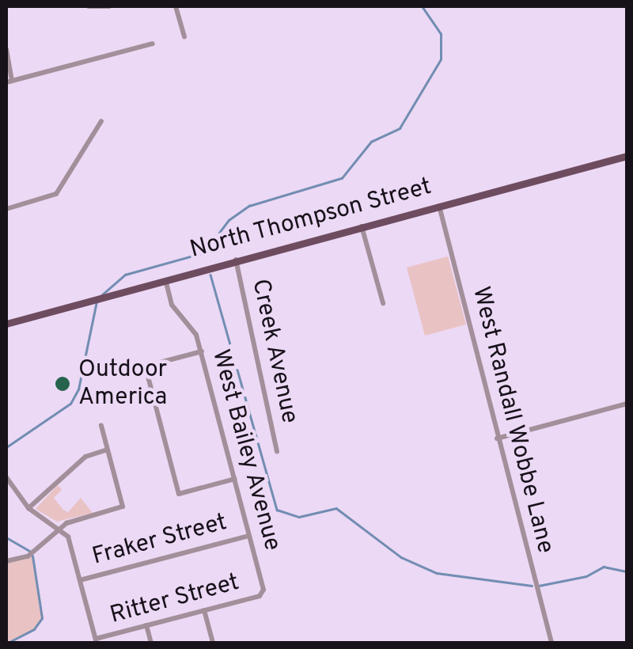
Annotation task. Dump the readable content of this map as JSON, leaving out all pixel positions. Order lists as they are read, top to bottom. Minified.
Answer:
{"streets":{"main road":["North Thompson Street"],"street":["Creek Avenue","West Randall Wobbe Lane","West Bailey Avenue","Fraker Street","Ritter Street"]},"crossings":[["North Thompson Street","Creek Avenue"],["North Thompson Street","West Randall Wobbe Lane"],["North Thompson Street","West Bailey Avenue"],["West Bailey Avenue","Fraker Street"],["West Bailey Avenue","Ritter Street"]],"places":["Outdoor America"]}
